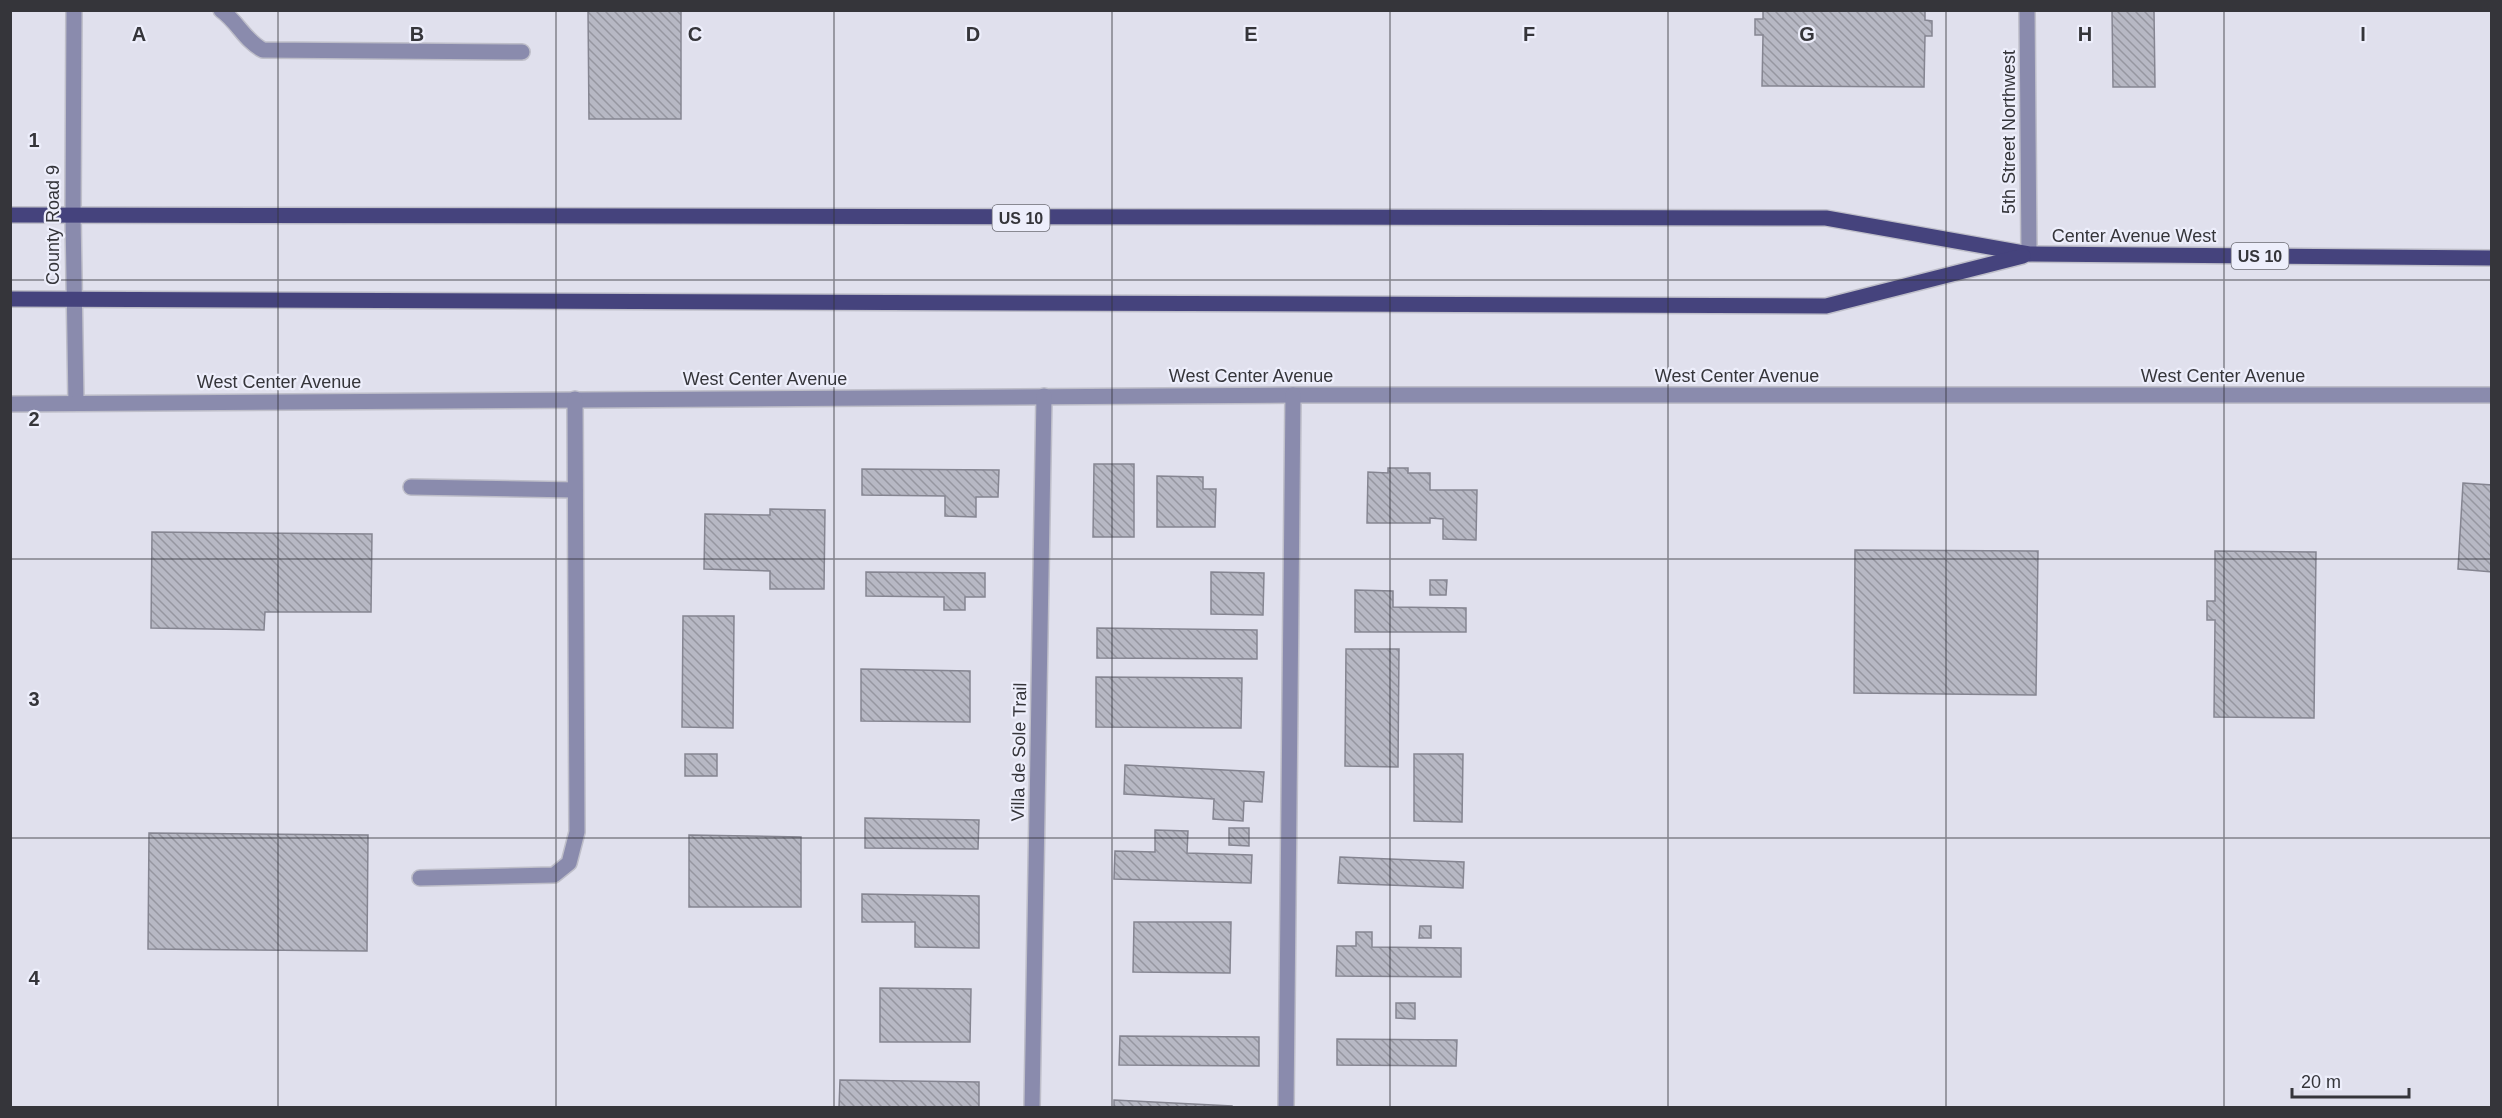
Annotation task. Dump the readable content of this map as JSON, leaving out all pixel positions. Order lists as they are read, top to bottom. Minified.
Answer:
{"streets":{"main road":["US 10","Center Avenue West"],"street":["5th Street Northwest","County Road 9","West Center Avenue","Villa de Sole Trail"]},"crossings":[["5th Street Northwest","US 10"],["5th Street Northwest","Center Avenue West"],["US 10","County Road 9"],["US 10","Center Avenue West"],["County Road 9","West Center Avenue"],["West Center Avenue","Villa de Sole Trail"]],"scale_bar":"20 m","grid":{"columns":["A","B","C","D","E","F","G","H","I"],"rows":["1","2","3","4"]}}
